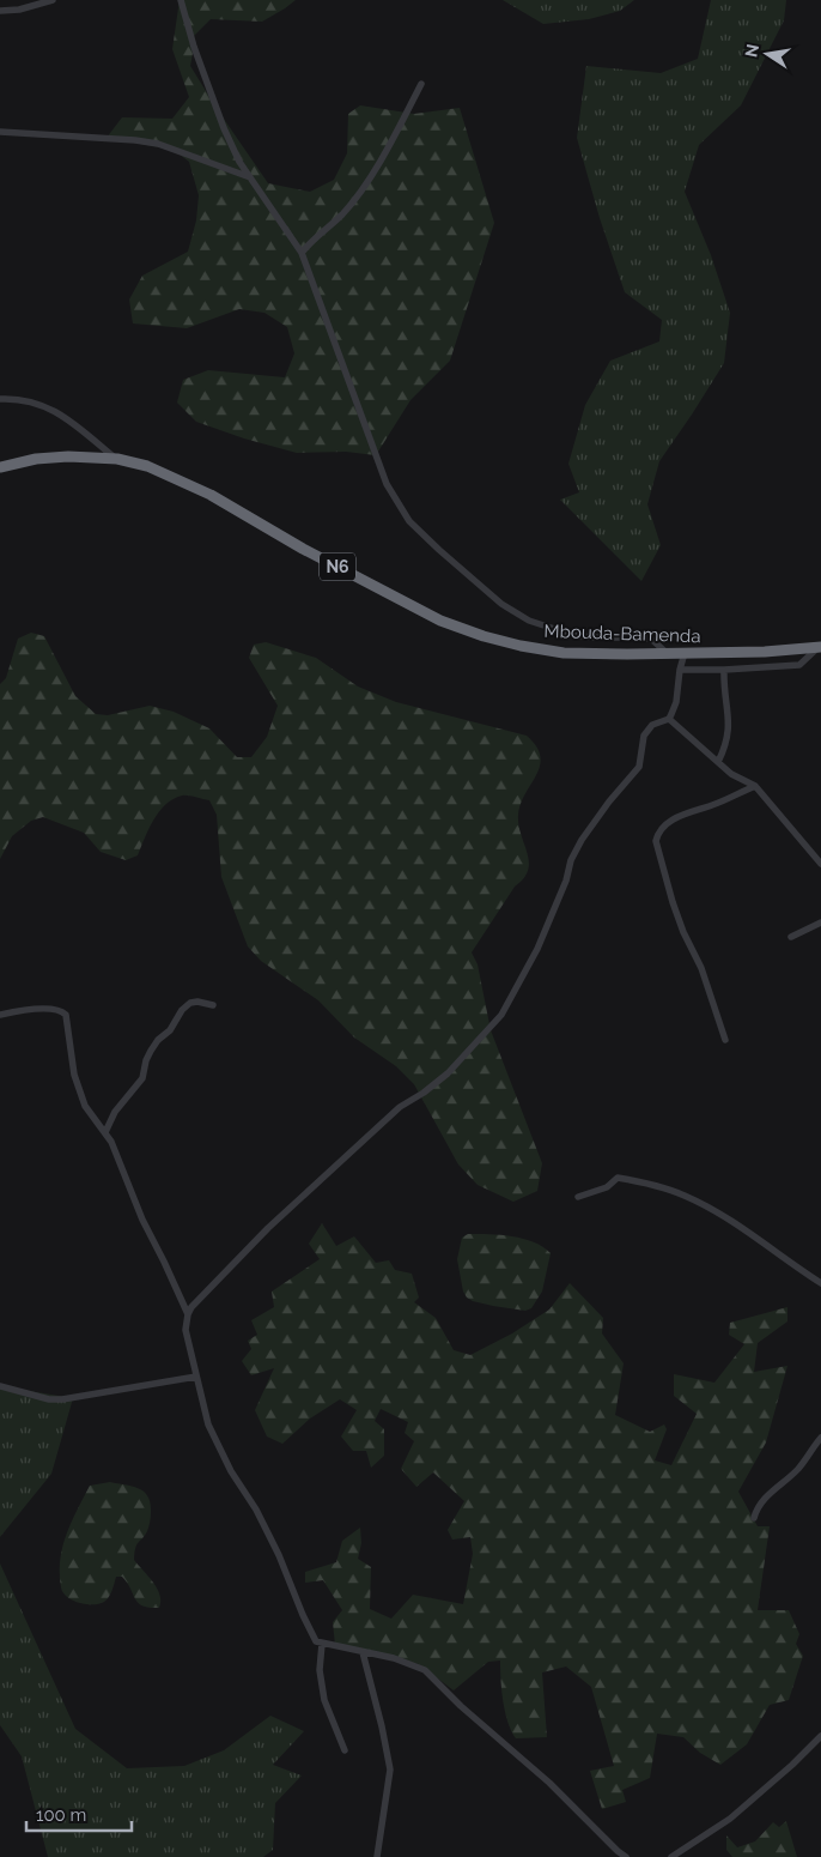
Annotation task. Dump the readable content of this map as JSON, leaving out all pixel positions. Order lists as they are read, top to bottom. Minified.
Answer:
{"streets":{"highway":["N6","Mbouda-Bamenda"]},"scale_bar":"100 m","north":"left"}
